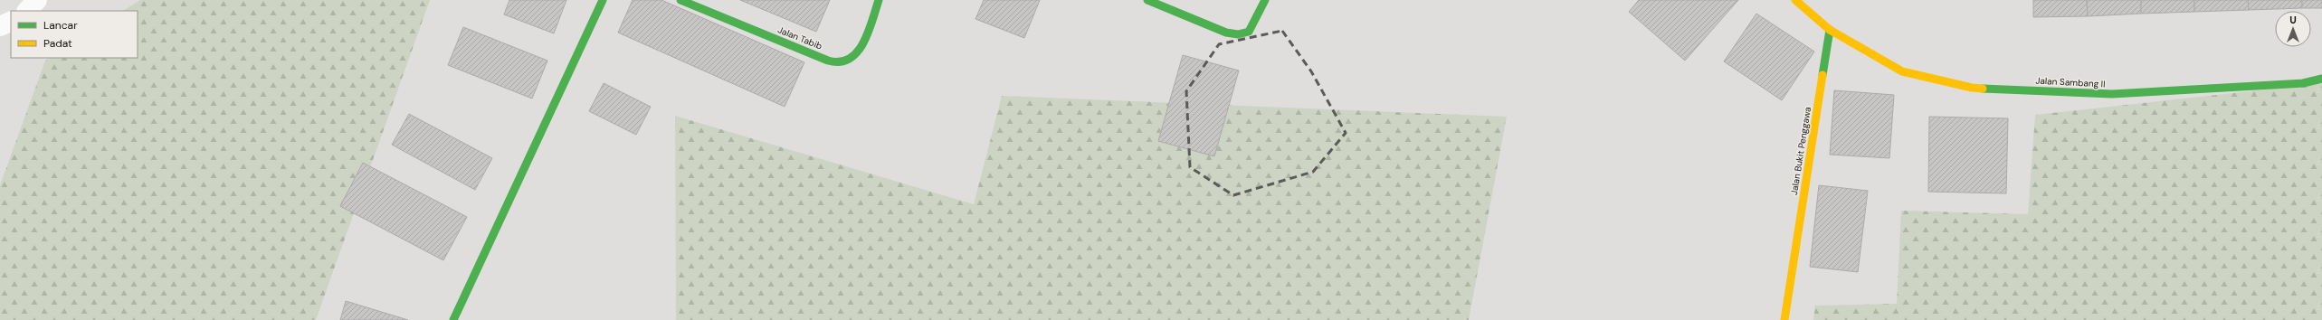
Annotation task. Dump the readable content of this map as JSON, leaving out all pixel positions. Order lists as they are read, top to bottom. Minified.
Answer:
{"streets":{"street":["Jalan Tabib","Jalan Sambang II","Jalan Bukit Penggawa"]},"crossings":[["Jalan Sambang II","Jalan Bukit Penggawa"]],"legend":["Lancar","Padat"],"north":"top"}
